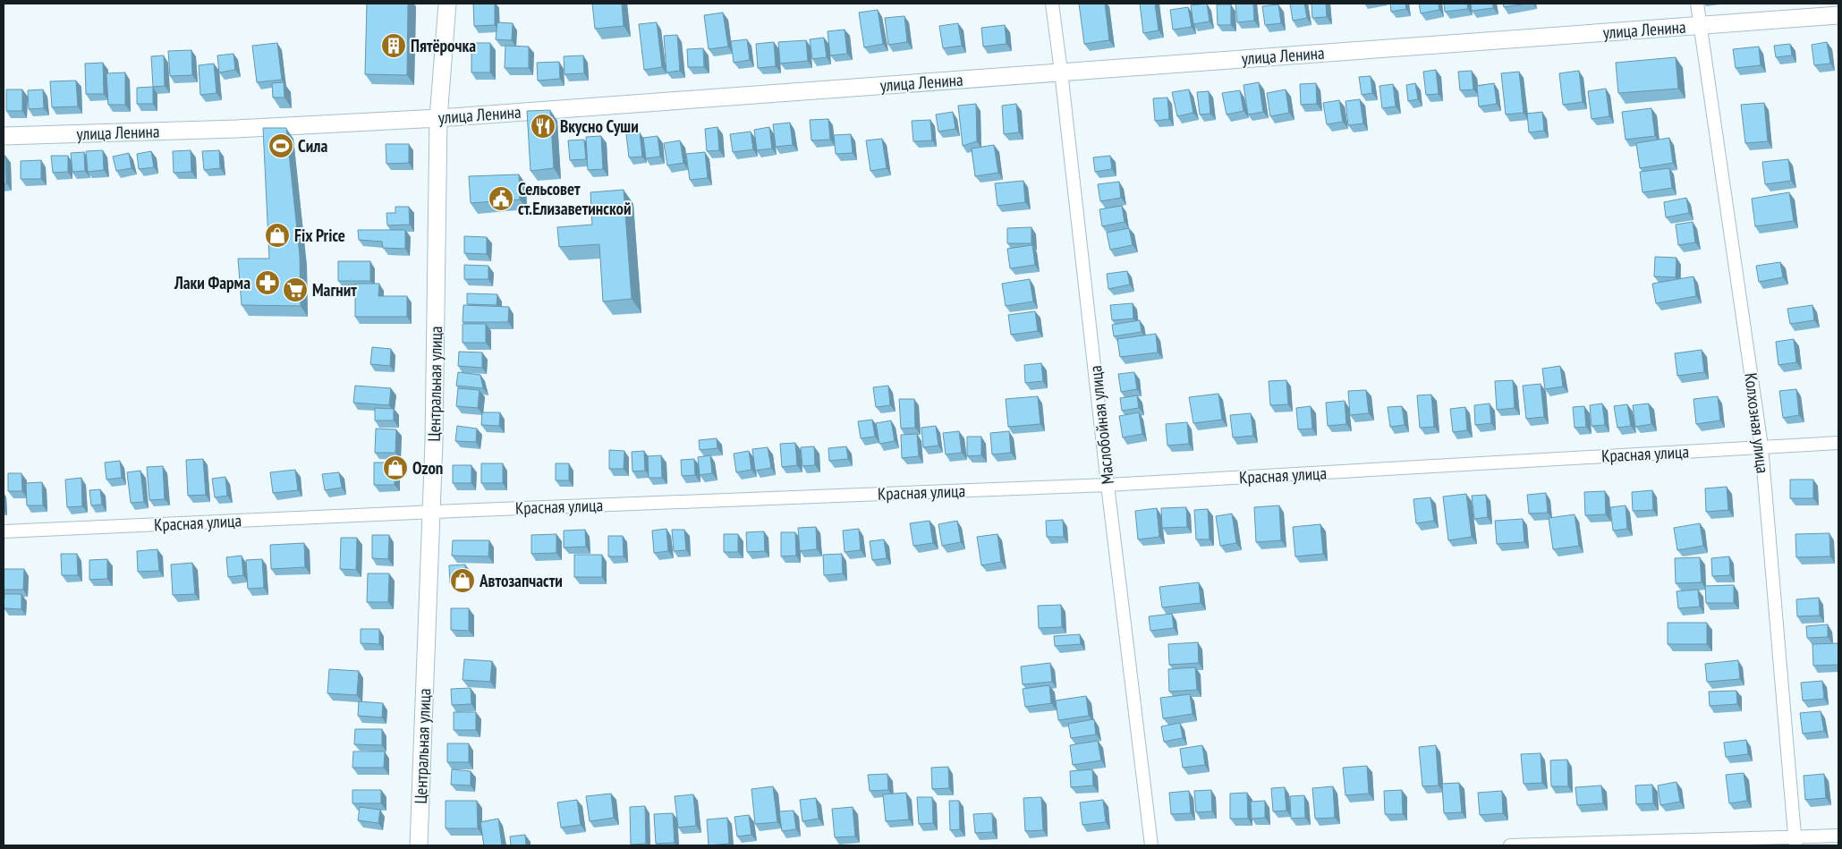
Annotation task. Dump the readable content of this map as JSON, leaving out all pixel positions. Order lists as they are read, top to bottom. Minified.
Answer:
{"streets":{"street":["улица Ленина","Центральная улица","Колхозная улица","Маслобойная улица","Красная улица"]},"crossings":[["улица Ленина","Центральная улица"],["улица Ленина","Колхозная улица"],["улица Ленина","Маслобойная улица"],["Центральная улица","Красная улица"],["Колхозная улица","Красная улица"],["Маслобойная улица","Красная улица"]],"places":{"building":["Пятёрочка"],"restaurant":["Вкусно Суши"],"sports":["Сила"],"public building":["Сельсовет ст.Елизаветинской"],"shop":["Fix Price","Ozon","Автозапчасти"],"pharmacy":["Лаки Фарма"],"supermarket":["Магнит"]}}
